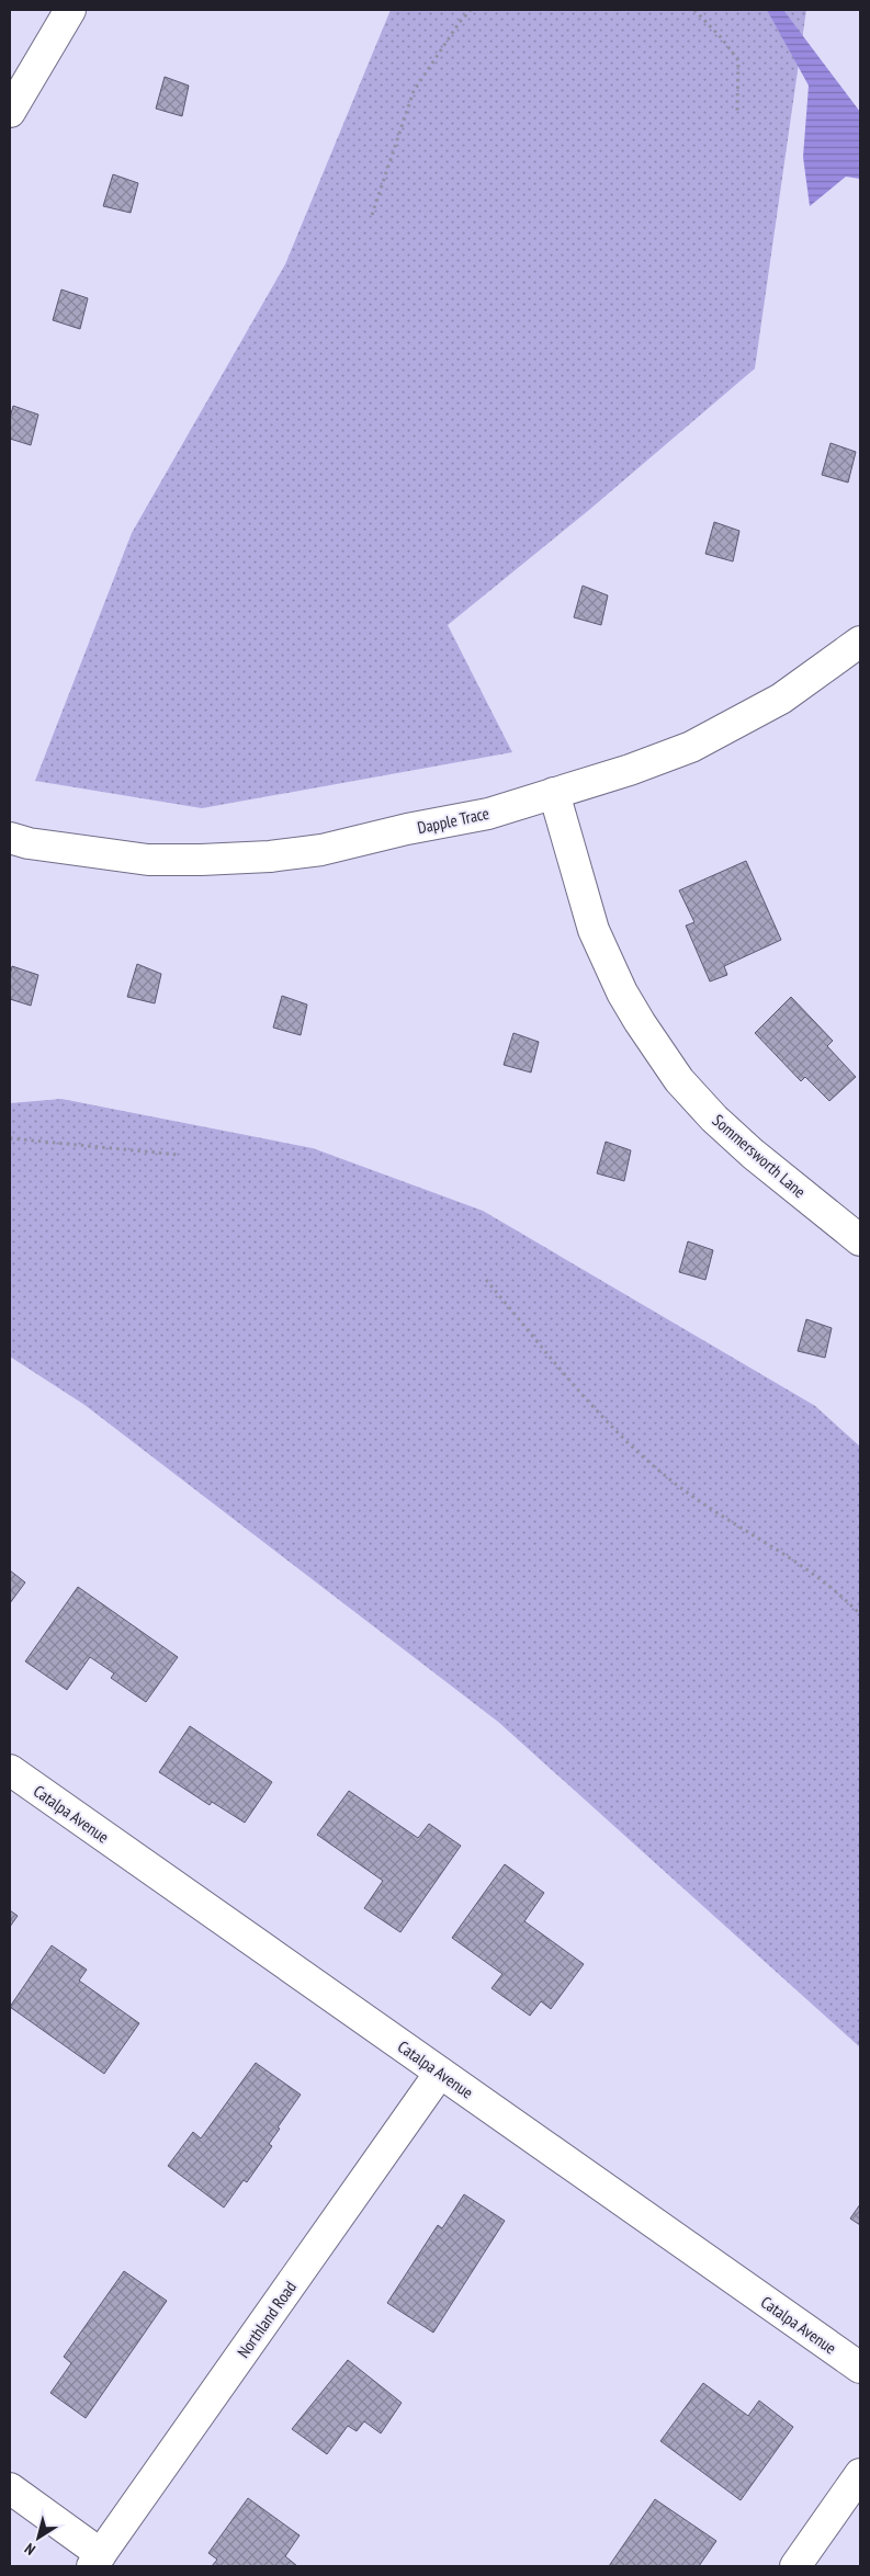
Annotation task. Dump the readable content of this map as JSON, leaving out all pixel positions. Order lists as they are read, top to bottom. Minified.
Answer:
{"streets":{"street":["Dapple Trace","Sommersworth Lane","Catalpa Avenue","Northland Road"]},"crossings":[["Dapple Trace","Sommersworth Lane"],["Catalpa Avenue","Northland Road"]],"north":"bottom left"}
